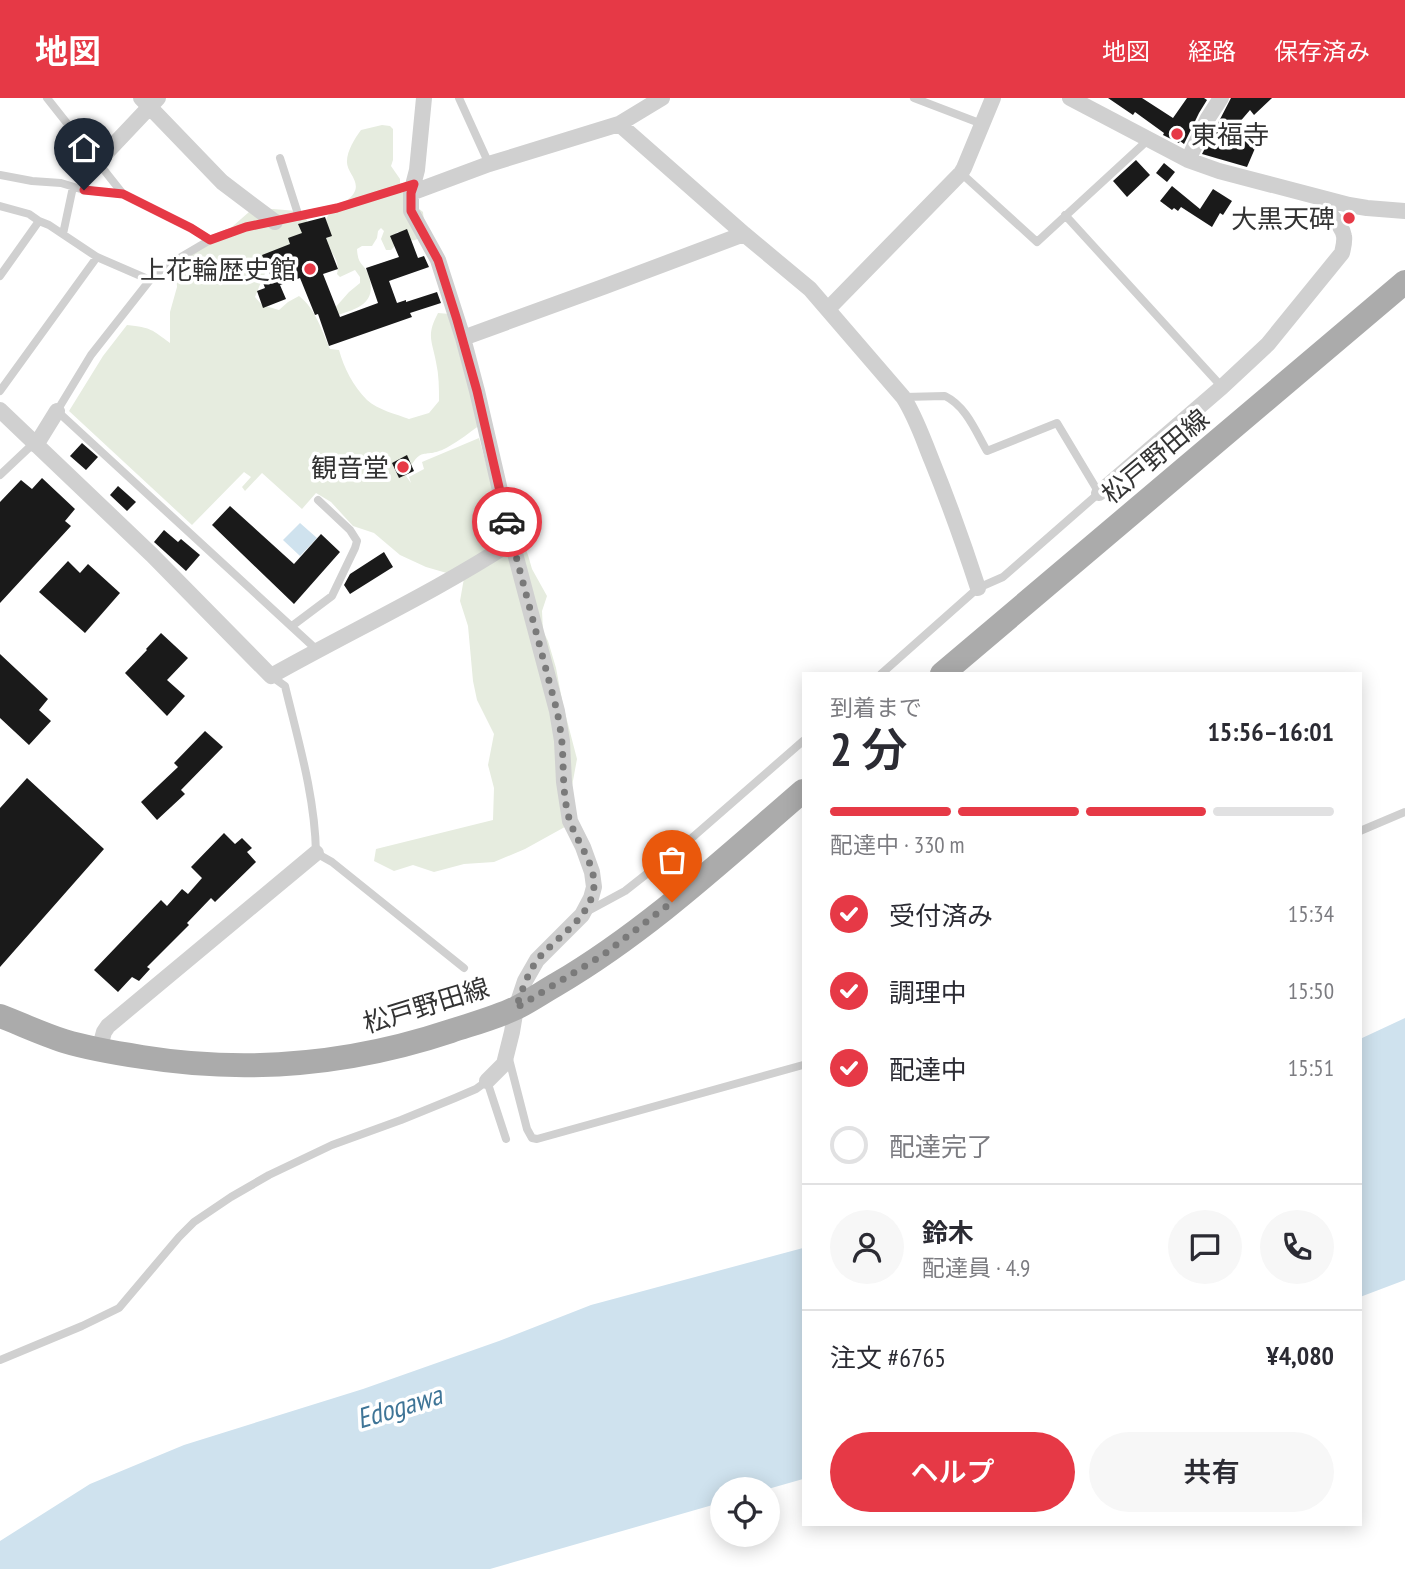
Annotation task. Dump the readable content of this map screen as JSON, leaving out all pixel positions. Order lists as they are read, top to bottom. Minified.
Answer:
{"streets":{"main road":["松戸野田線"]},"water":["Edogawa"],"places":["東福寺","大黒天碑","上花輪歴史館","観音堂"],"page":{"header":"地図","nav":["地図","経路","保存済み"],"heading":["2 分","到着まで","15:56–16:01"],"panel":["鈴木","配達員 · 4.9","注文 #6765","¥4,080"],"bar":"配達中 · 330 m","list":[["受付済み","15:34"],["調理中","15:50"],["配達中","15:51"],"配達完了"],"buttons":["ヘルプ","共有"]}}
